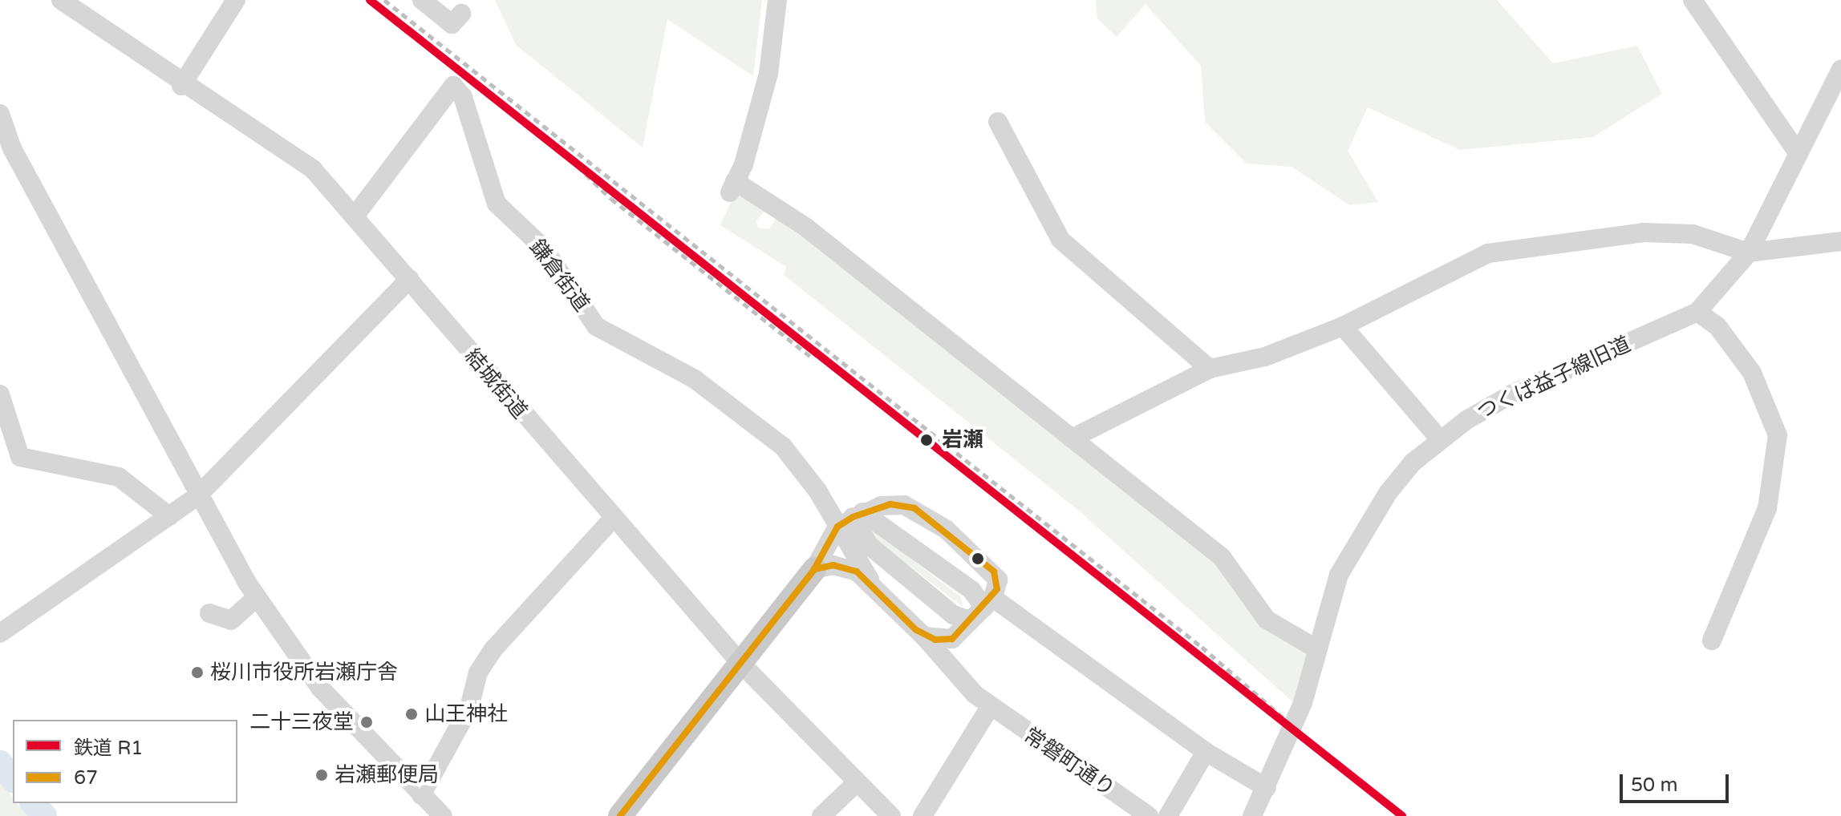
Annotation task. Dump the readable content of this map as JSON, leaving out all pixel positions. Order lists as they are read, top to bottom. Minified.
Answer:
{"streets":{"street":["鎌倉街道","つくば益子線旧道","結城街道","常磐町通り"]},"crossings":[["鎌倉街道","結城街道"]],"places":["岩瀬","桜川市役所岩瀬庁舎","山王神社","二十三夜堂","岩瀬郵便局"],"lines":["rail line R1","transit line 67"],"legend":["鉄道 R1","67"],"scale_bar":"50 m"}
